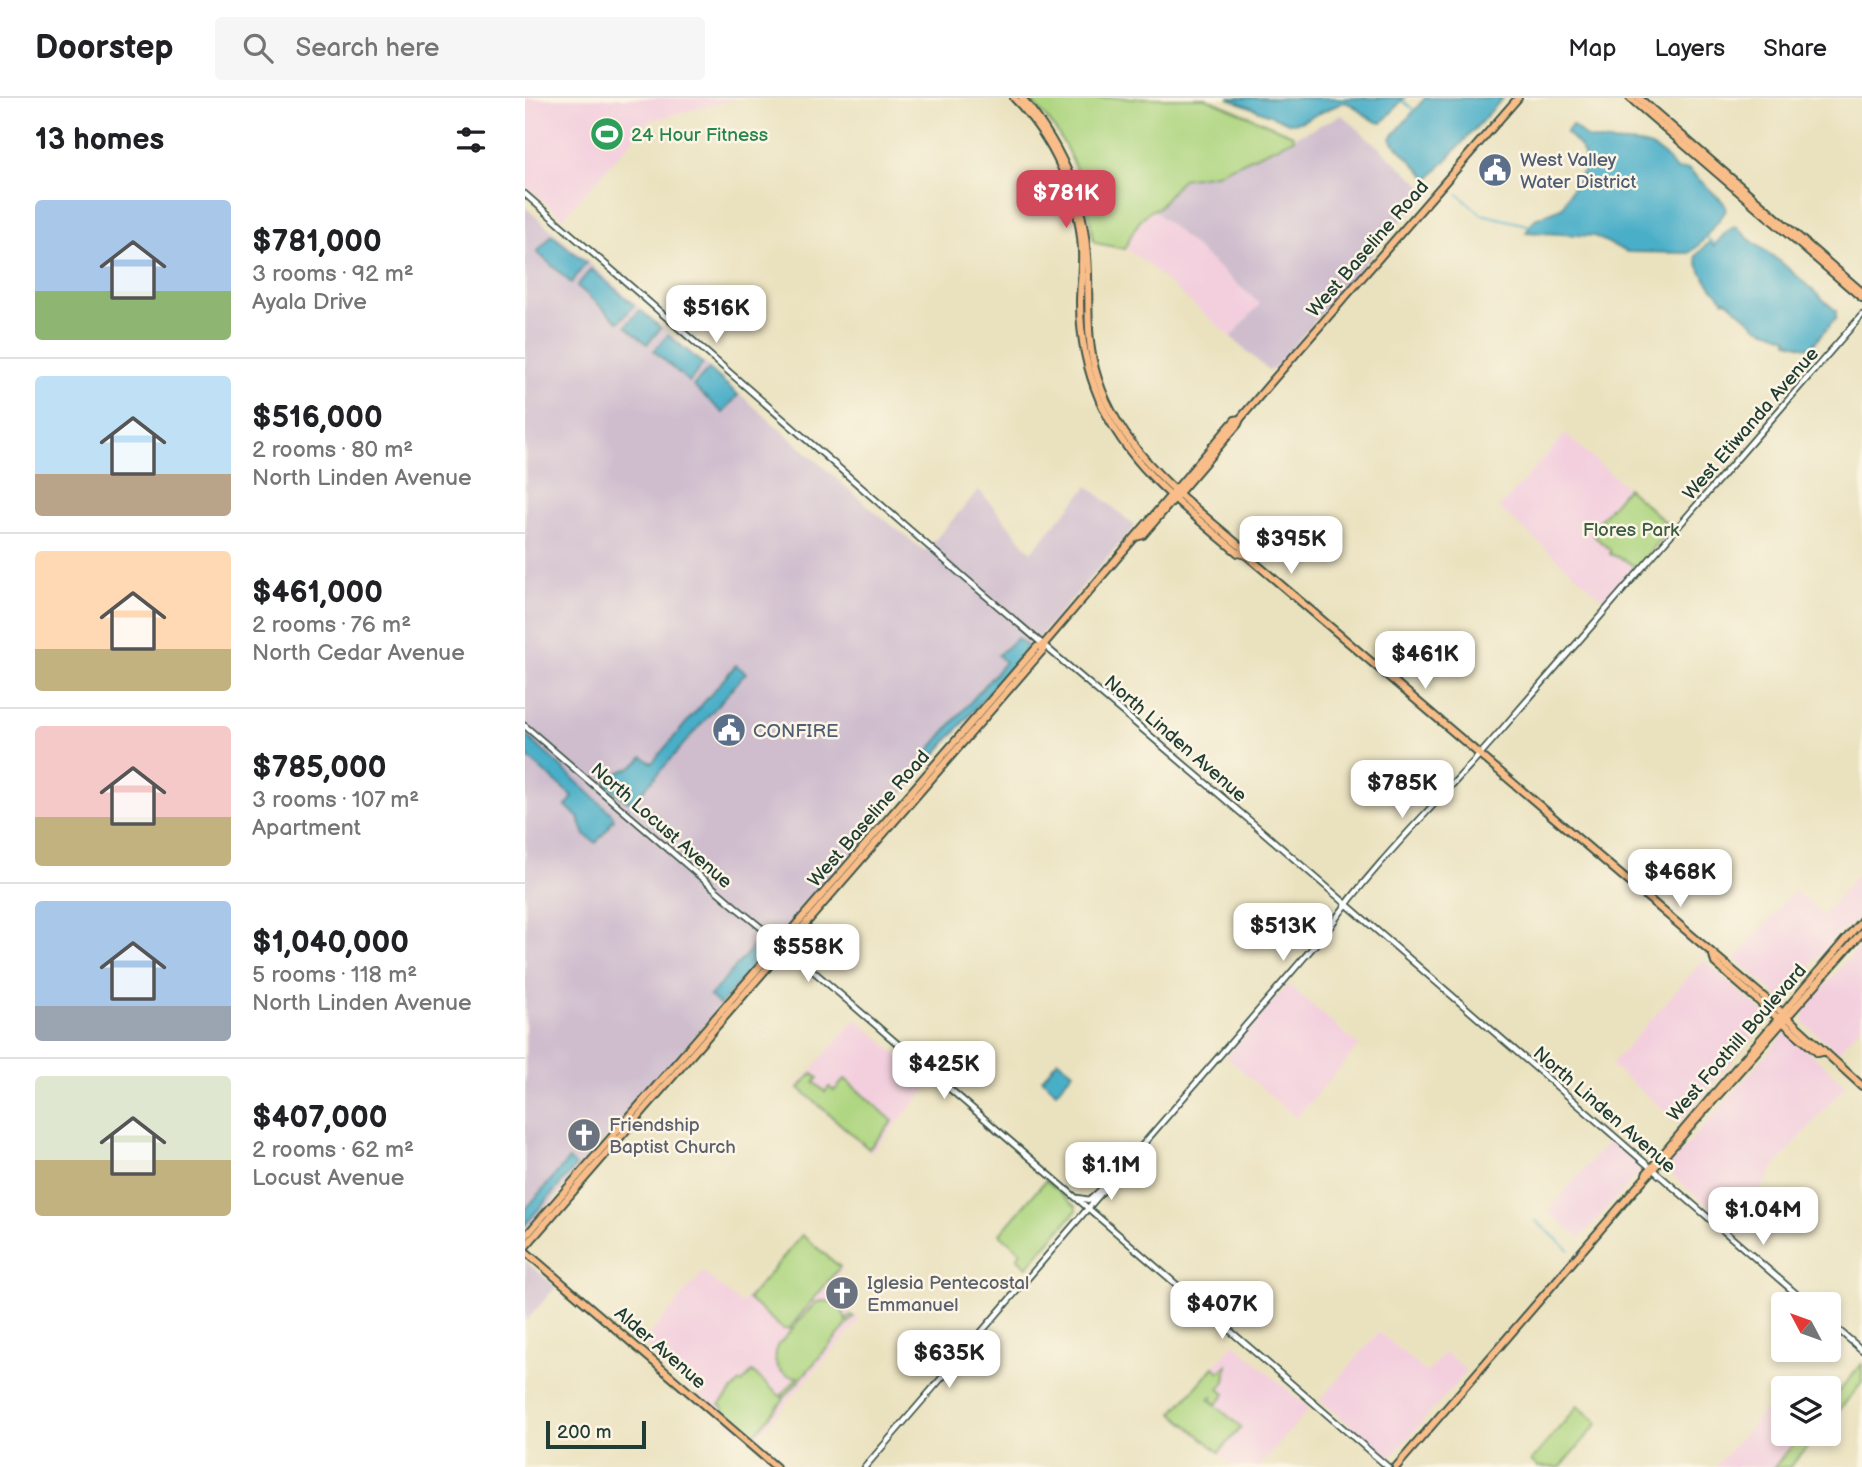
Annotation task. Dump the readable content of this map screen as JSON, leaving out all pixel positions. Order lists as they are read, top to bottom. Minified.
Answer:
{"streets":{"main road":["West Baseline Road","West Foothill Boulevard","Alder Avenue"],"street":["West Etiwanda Avenue","North Linden Avenue","North Locust Avenue"]},"crossings":[["West Baseline Road","North Linden Avenue"],["West Baseline Road","North Locust Avenue"],["West Etiwanda Avenue","North Linden Avenue"],["North Linden Avenue","West Foothill Boulevard"]],"parks":["Flores Park"],"places":{"sports":["24 Hour Fitness"],"public building":["West Valley Water District","CONFIRE"],"church":["Friendship Baptist Church","Iglesia Pentecostal Emmanuel"]},"scale_bar":"200 m","north":"top left","page":{"header":"Doorstep","search":"Search here","nav":["Map","Layers","Share"],"heading":"13 homes","price":["$781K","$516K","$395K","$461K","$785K","$468K","$513K","$558K","$425K","$1.1M","$1.04M","$407K","$635K"],"list":[{"name":"$781,000","note":"3 rooms · 92 m² · Ayala Drive"},{"name":"$516,000","note":"2 rooms · 80 m² · North Linden Avenue"},{"name":"$461,000","note":"2 rooms · 76 m² · North Cedar Avenue"},{"name":"$785,000","note":"3 rooms · 107 m² · Apartment"},{"name":"$1,040,000","note":"5 rooms · 118 m² · North Linden Avenue"},{"name":"$407,000","note":"2 rooms · 62 m² · Locust Avenue"}],"scale":"200 m"}}
